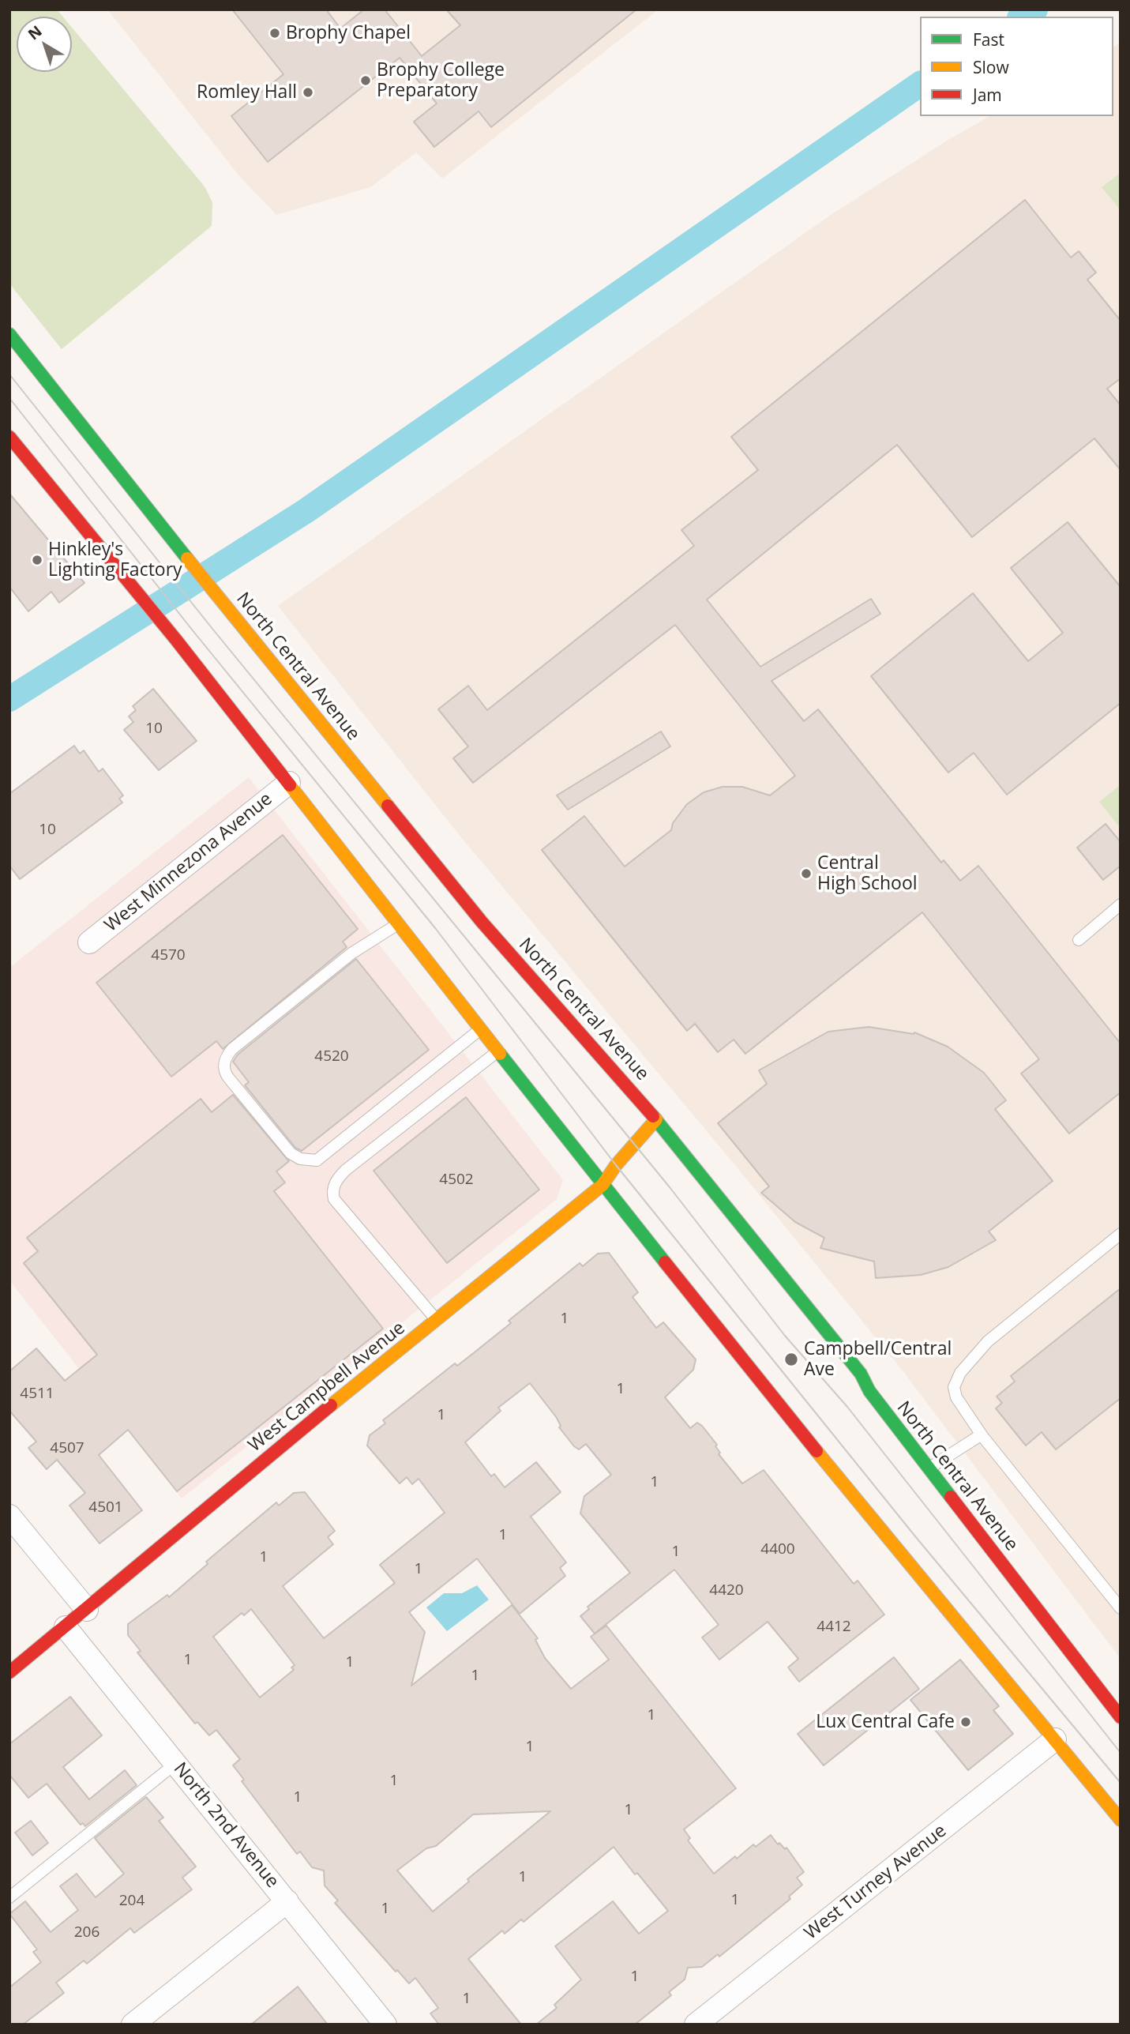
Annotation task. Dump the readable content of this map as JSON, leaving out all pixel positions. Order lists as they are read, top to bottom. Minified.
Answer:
{"streets":{"main road":["North Central Avenue","West Campbell Avenue"],"street":["West Minnezona Avenue","North 2nd Avenue","West Turney Avenue"]},"crossings":[["North Central Avenue","West Campbell Avenue"],["West Campbell Avenue","North 2nd Avenue"]],"places":["Brophy Chapel","Brophy College Preparatory","Romley Hall","Hinkley's Lighting Factory","Central High School","Campbell/Central Ave","Lux Central Cafe"],"house_numbers":["10","10","4570","4520","4502","1","1","4511","1","4507","1","4501","1","4400","1","1","1","4420","4412","1","1","1","1","1","1","1","1","1","1","204","1","206","1","1"],"legend":["Fast","Slow","Jam"],"north":"top left"}
